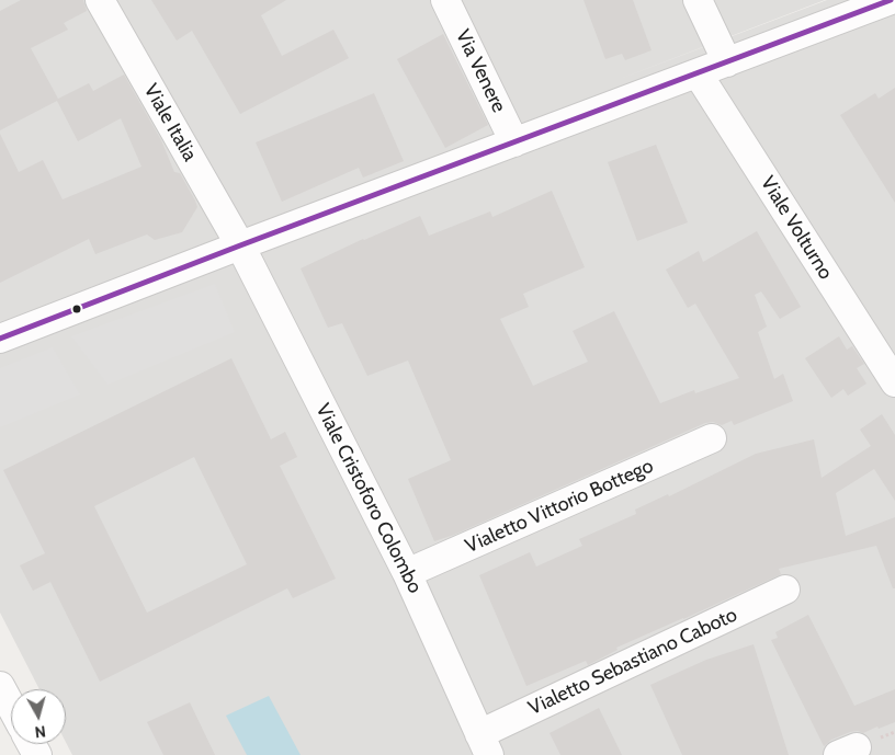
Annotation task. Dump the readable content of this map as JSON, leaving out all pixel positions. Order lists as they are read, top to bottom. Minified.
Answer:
{"streets":{"street":["Via Venere","Viale Italia","Viale Volturno","Viale Cristoforo Colombo","Vialetto Vittorio Bottego","Vialetto Sebastiano Caboto"]},"crossings":[["Viale Italia","Viale Cristoforo Colombo"],["Viale Cristoforo Colombo","Vialetto Vittorio Bottego"],["Viale Cristoforo Colombo","Vialetto Sebastiano Caboto"]],"north":"bottom"}
